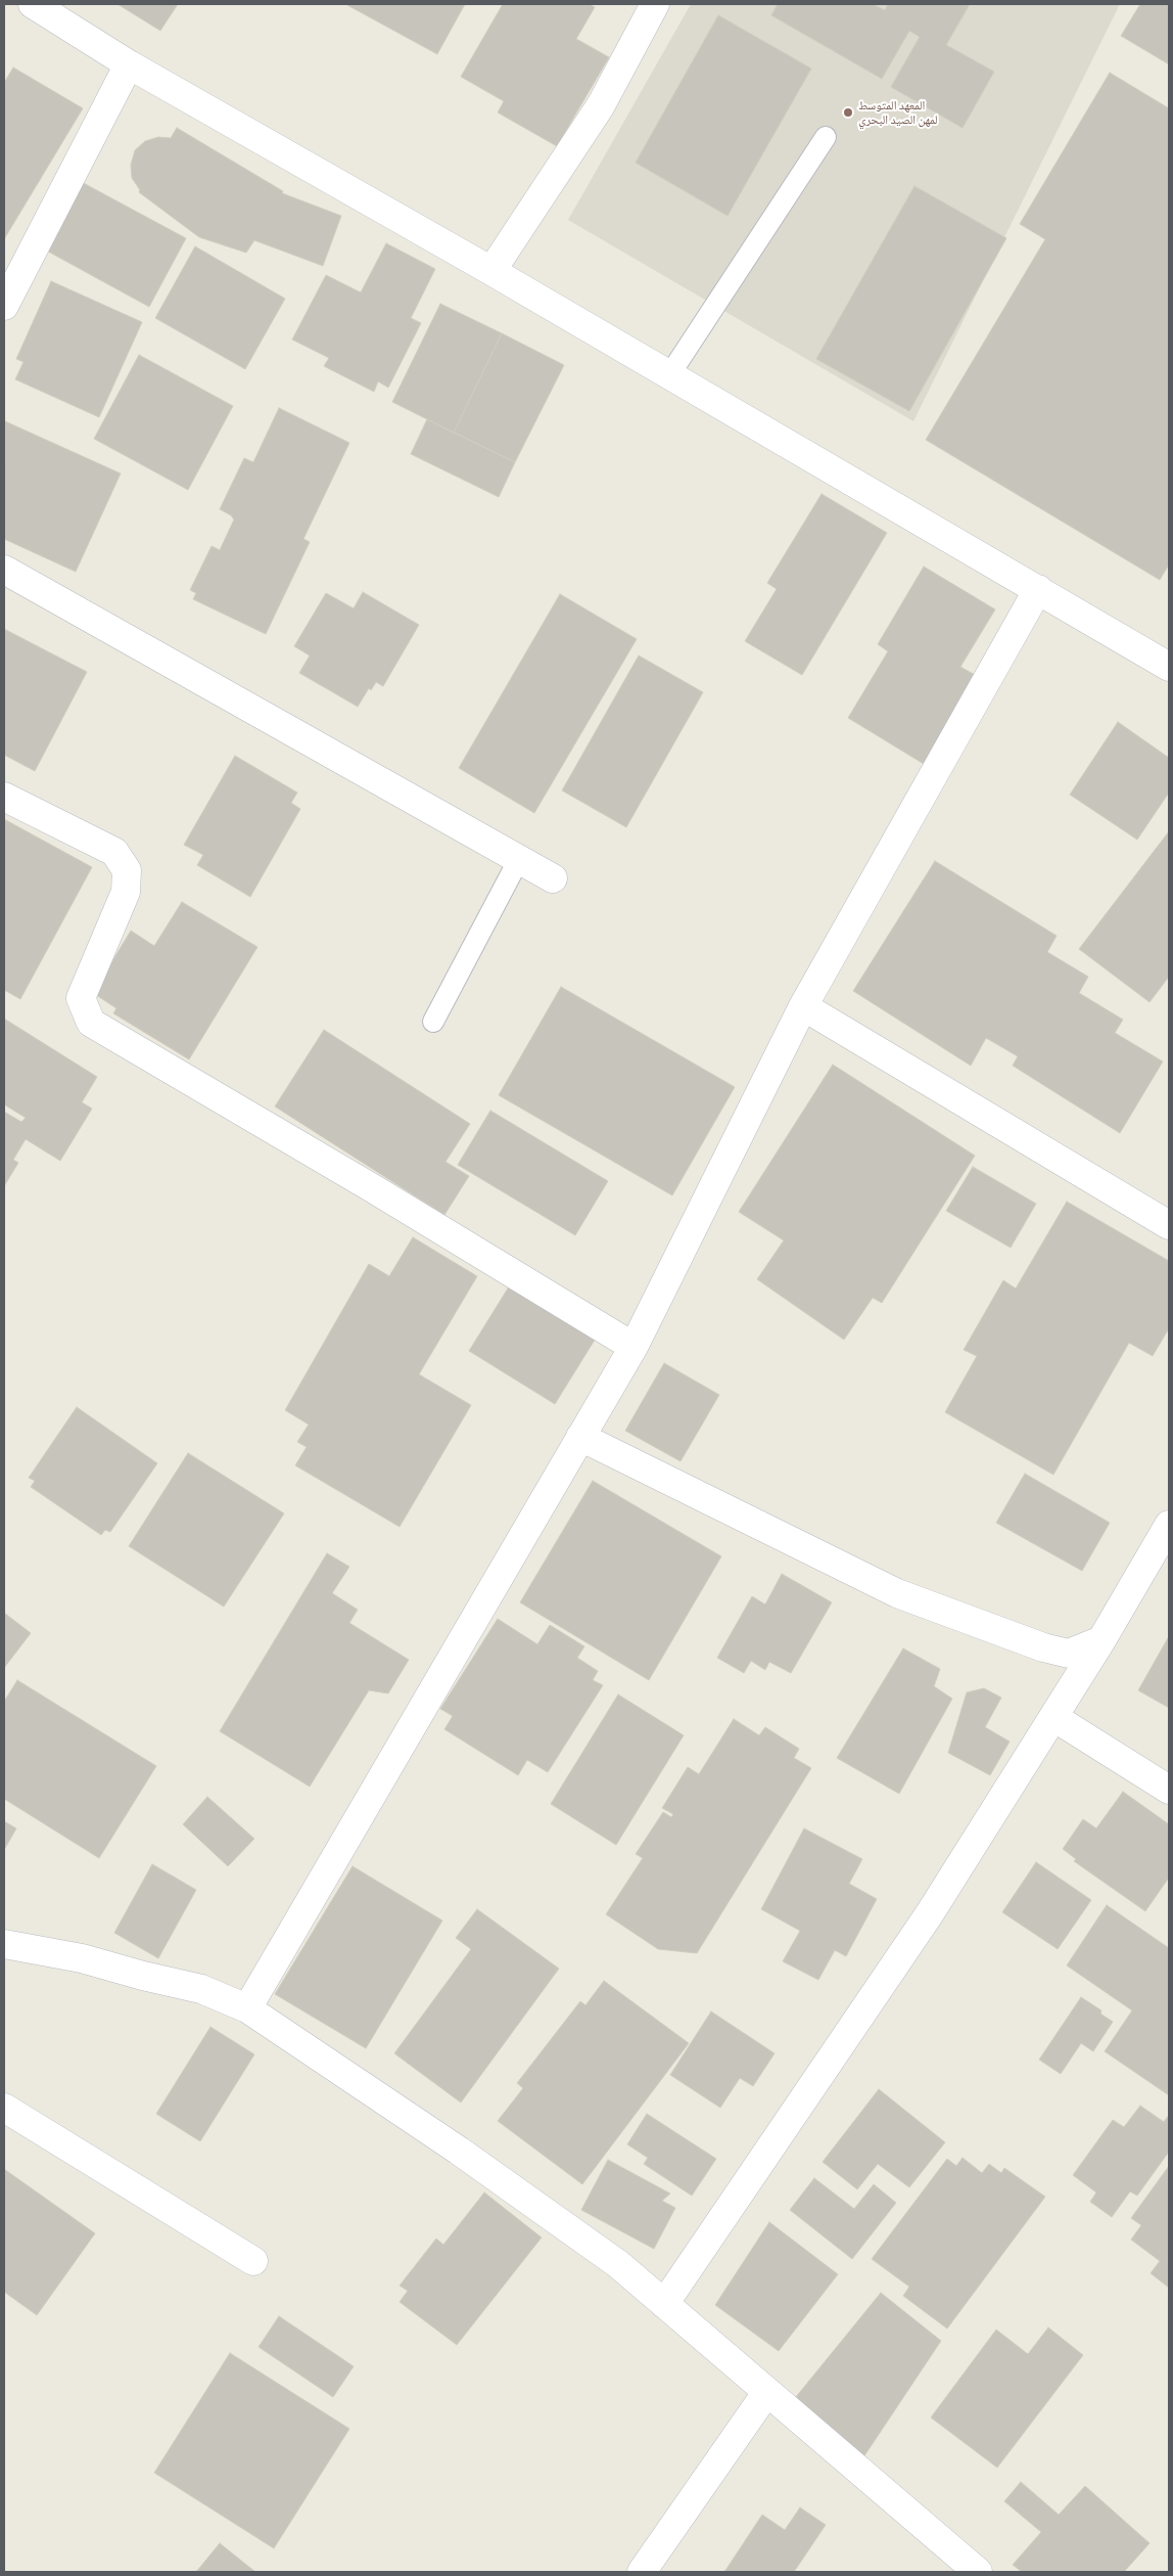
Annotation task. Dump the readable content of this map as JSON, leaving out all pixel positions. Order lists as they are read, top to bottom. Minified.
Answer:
{"places":["المعهد المتوسط لمهن الصيد البحري"]}
